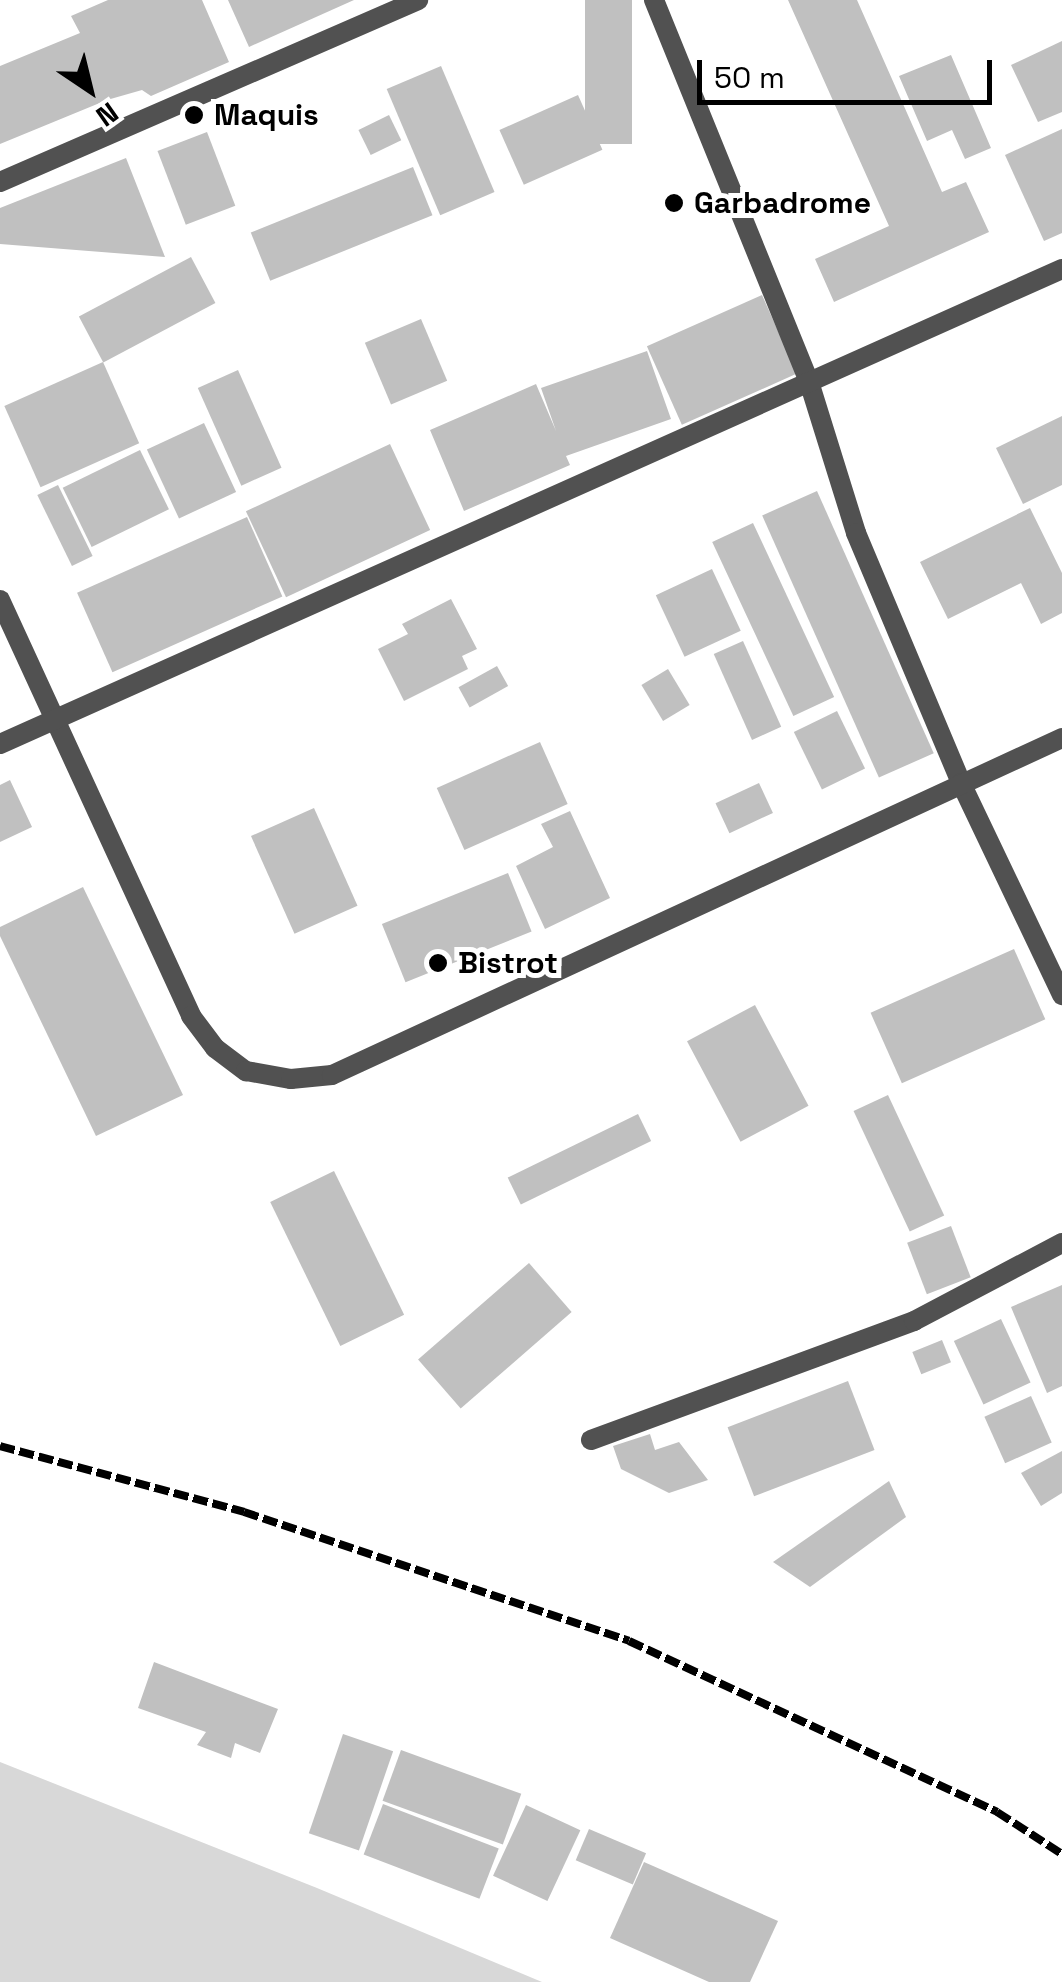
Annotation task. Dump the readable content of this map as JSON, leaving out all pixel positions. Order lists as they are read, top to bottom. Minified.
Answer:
{"places":["Maquis","Garbadrome","Bistrot"],"scale_bar":"50 m","north":"bottom right"}
